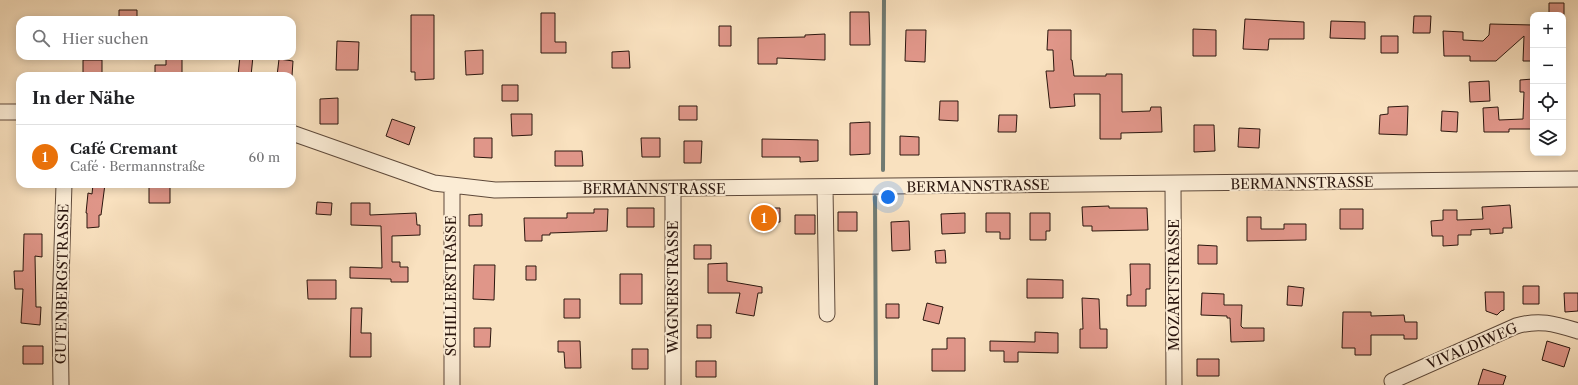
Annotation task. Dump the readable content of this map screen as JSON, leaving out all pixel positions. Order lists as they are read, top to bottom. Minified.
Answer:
{"streets":{"street":["BERMANNSTRASSE","GUTENBERGSTRASSE","MOZARTSTRASSE","SCHILLERSTRASSE","WAGNERSTRASSE","VIVALDIWEG"]},"crossings":[["BERMANNSTRASSE","MOZARTSTRASSE"],["BERMANNSTRASSE","SCHILLERSTRASSE"],["BERMANNSTRASSE","WAGNERSTRASSE"]],"page":{"map_buttons":["+","−"],"search":"Hier suchen","heading":"In der Nähe","list":[{"mark":"1","name":"Café Cremant","note":"Café · Bermannstraße","value":"60 m"}],"pins":"1"}}
